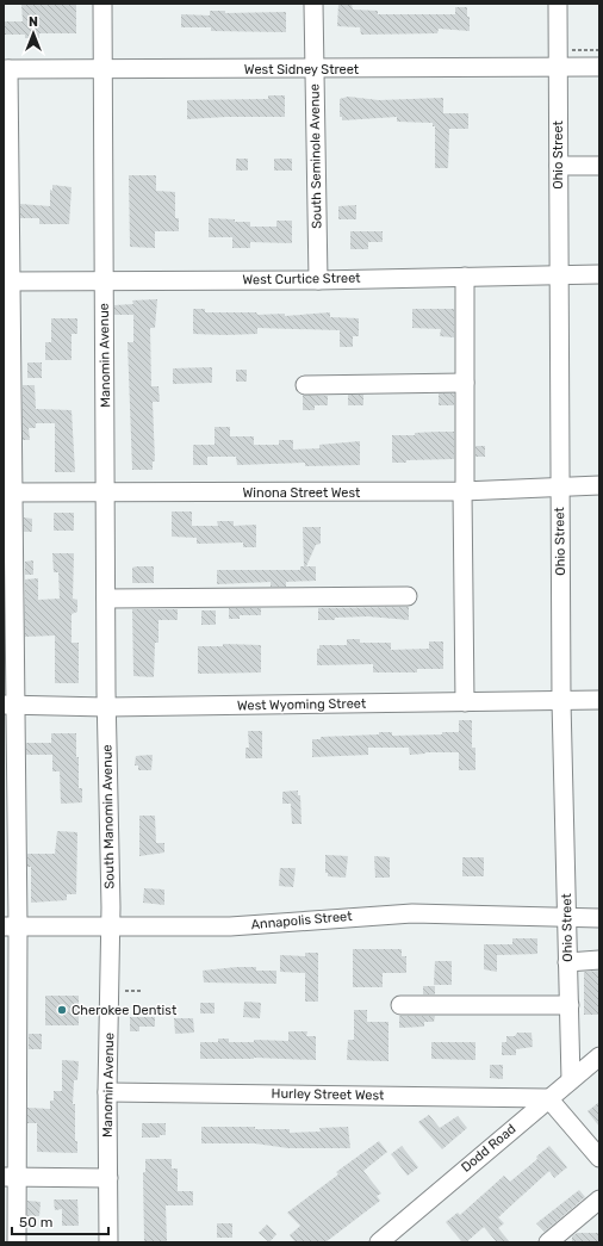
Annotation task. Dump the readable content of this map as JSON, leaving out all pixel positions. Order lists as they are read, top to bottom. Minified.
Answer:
{"streets":{"street":["West Sidney Street","Ohio Street","South Seminole Avenue","West Curtice Street","Manomin Avenue","Winona Street West","West Wyoming Street","South Manomin Avenue","Annapolis Street","Hurley Street West","Dodd Road"]},"crossings":[["West Sidney Street","Ohio Street"],["West Sidney Street","South Seminole Avenue"],["West Sidney Street","Manomin Avenue"],["Ohio Street","West Curtice Street"],["Ohio Street","Winona Street West"],["Ohio Street","West Wyoming Street"],["Ohio Street","Annapolis Street"],["Ohio Street","Dodd Road"],["South Seminole Avenue","West Curtice Street"],["West Curtice Street","Manomin Avenue"],["Manomin Avenue","Winona Street West"],["Manomin Avenue","West Wyoming Street"],["Manomin Avenue","South Manomin Avenue"],["Manomin Avenue","Annapolis Street"],["Manomin Avenue","Hurley Street West"],["West Wyoming Street","South Manomin Avenue"],["South Manomin Avenue","Annapolis Street"],["Hurley Street West","Dodd Road"]],"places":["Cherokee Dentist"],"scale_bar":"50 m","north":"top"}
